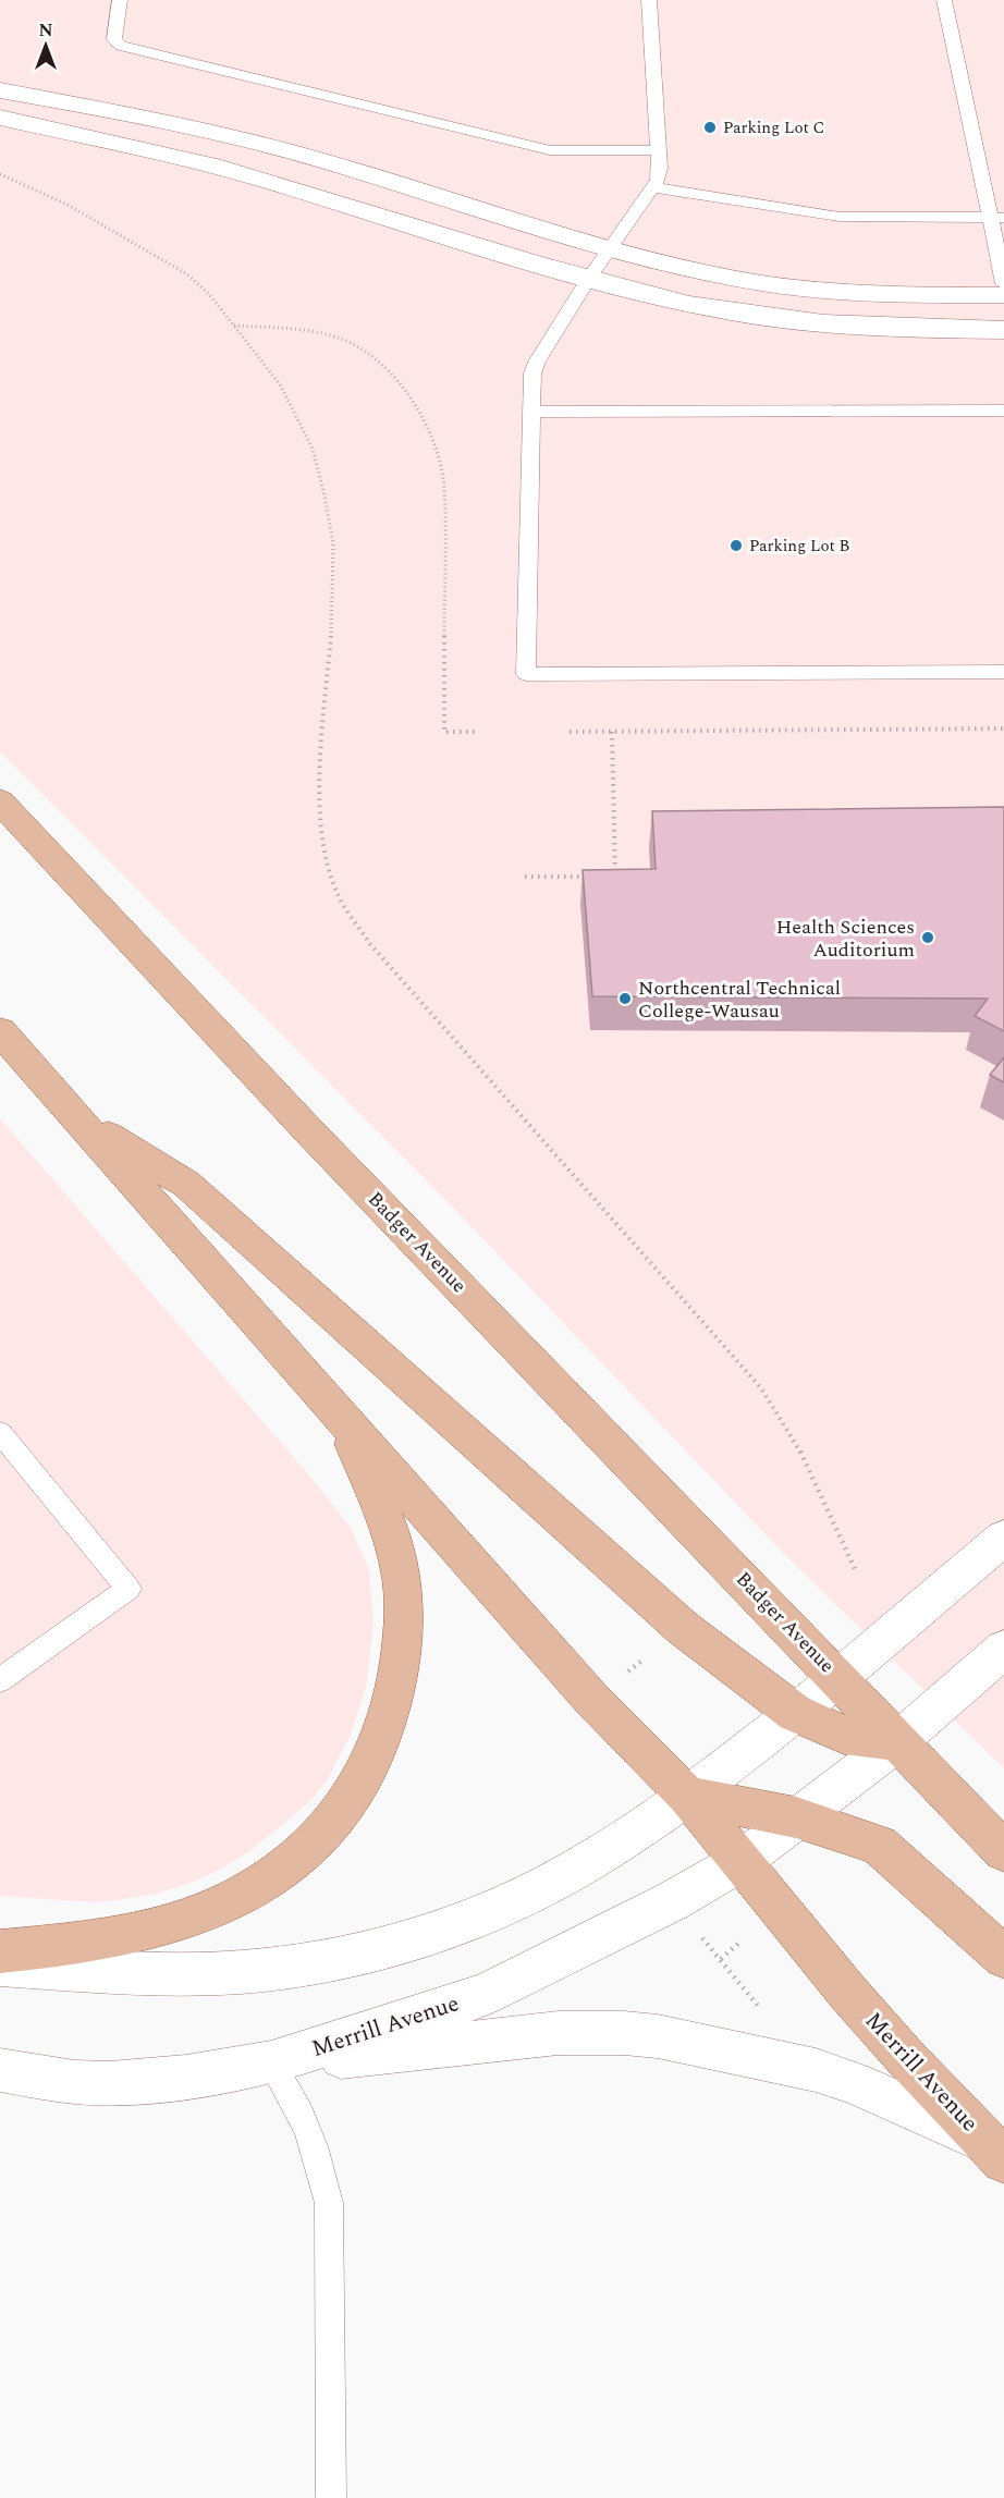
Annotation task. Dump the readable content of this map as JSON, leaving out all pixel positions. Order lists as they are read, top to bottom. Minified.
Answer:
{"streets":{"main road":["Badger Avenue","Merrill Avenue"]},"places":["Parking Lot C","Parking Lot B","Health Sciences Auditorium","Northcentral Technical College-Wausau"],"north":"top"}
